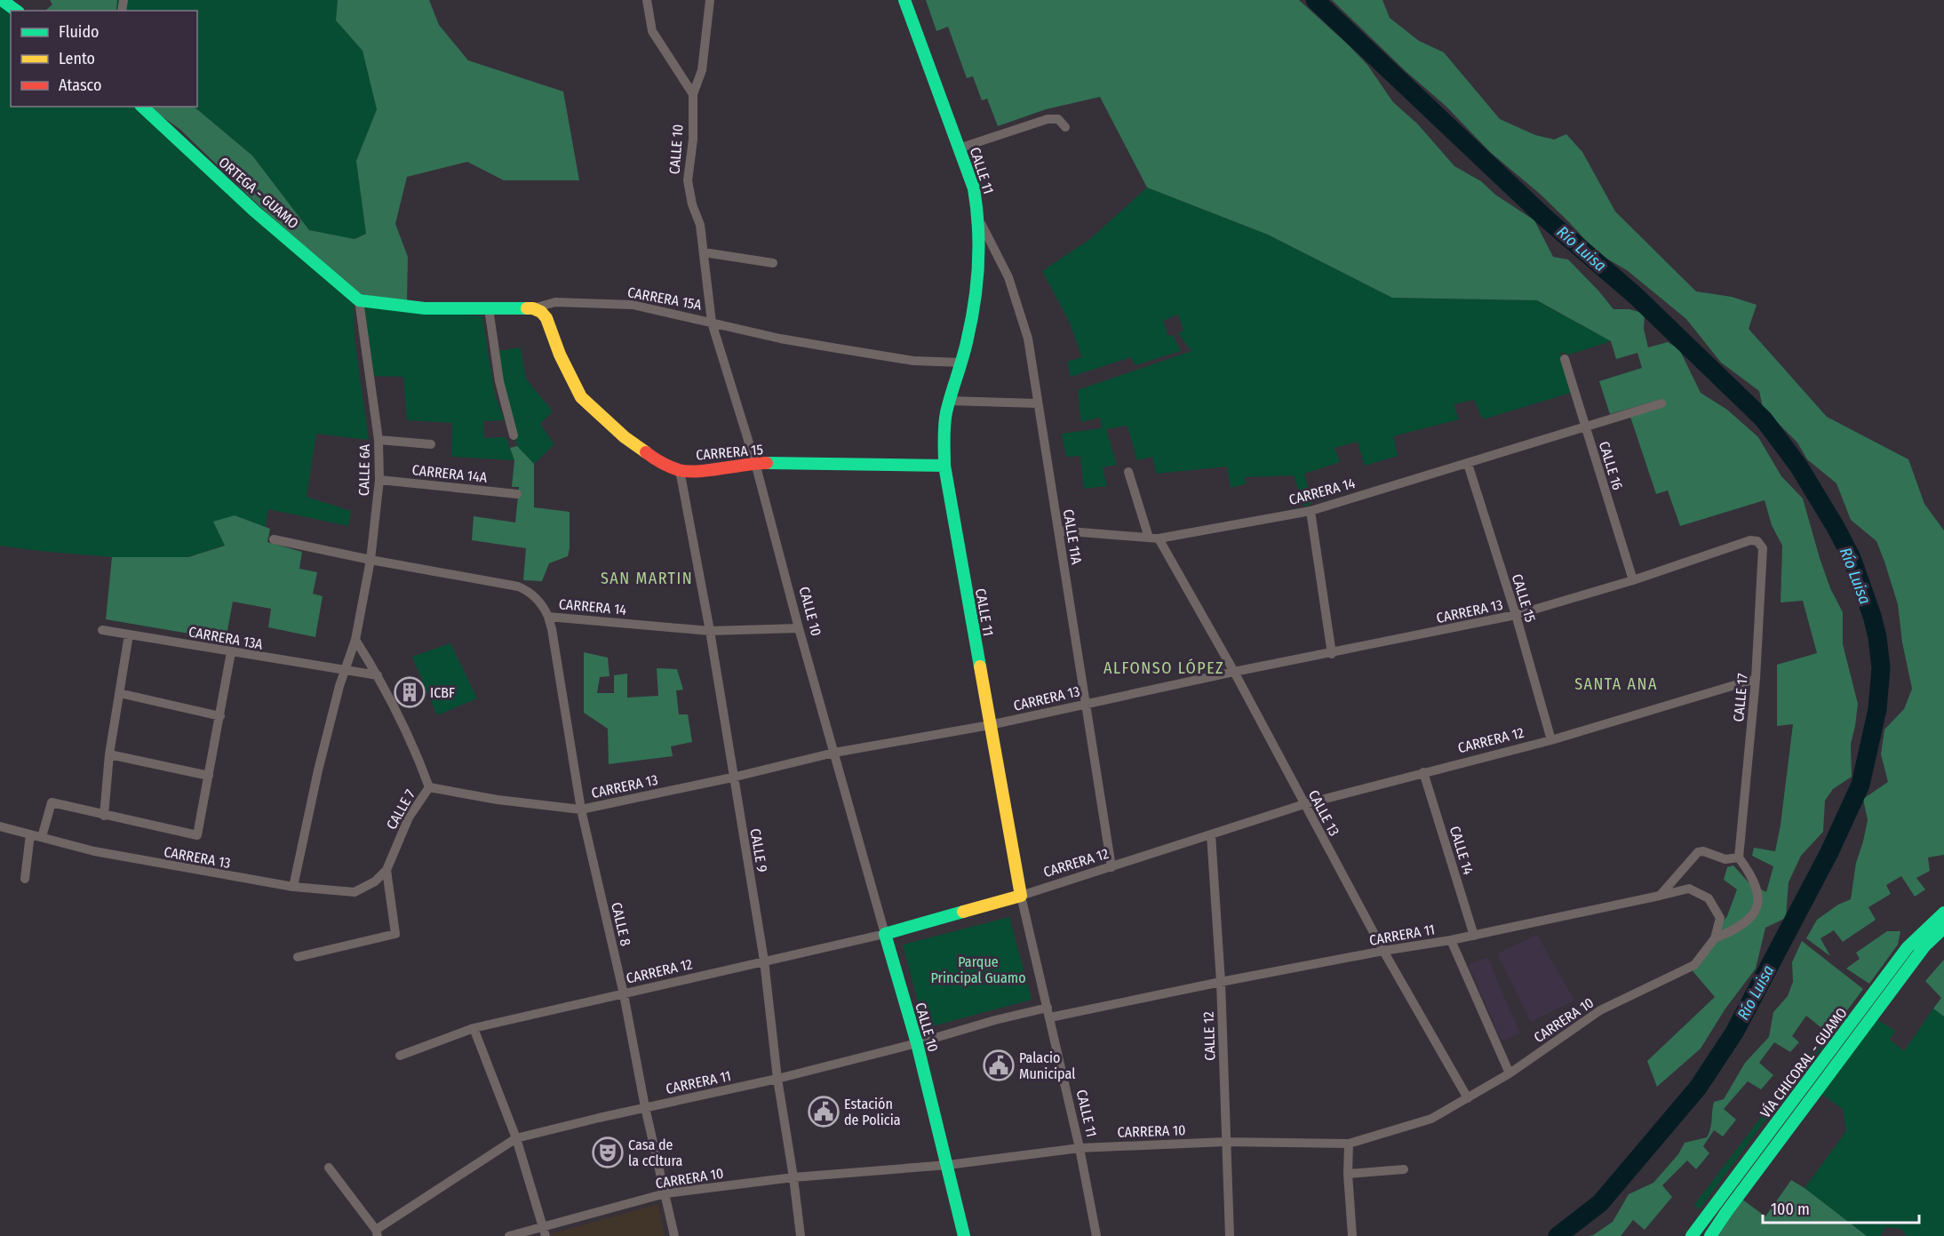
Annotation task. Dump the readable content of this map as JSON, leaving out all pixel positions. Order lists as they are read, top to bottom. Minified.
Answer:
{"streets":{"street":["CALLE 10","CALLE 11","ORTEGA - GUAMO","CARRERA 15A","CARRERA 15","CALLE 16","CALLE 6A","CARRERA 14A","CARRERA 14","CALLE 11A","CALLE 15","CARRERA 13","CARRERA 13A","CALLE 17","CARRERA 12","CALLE 7","CALLE 13","CALLE 9","CALLE 14","CALLE 8","CARRERA 11","CARRERA 10","CALLE 12","VÍA CHICORAL - GUAMO"]},"crossings":[["CALLE 10","CARRERA 15A"],["CALLE 10","CARRERA 15"],["CALLE 10","CARRERA 14"],["CALLE 10","CARRERA 13"],["CALLE 10","CARRERA 12"],["CALLE 10","CARRERA 11"],["CALLE 10","CARRERA 10"],["CALLE 11","CARRERA 15A"],["CALLE 11","CARRERA 15"],["CALLE 11","CALLE 11A"],["CALLE 11","CARRERA 13"],["CALLE 11","CARRERA 12"],["CALLE 11","CARRERA 11"],["CALLE 11","CARRERA 10"],["ORTEGA - GUAMO","CARRERA 15A"],["ORTEGA - GUAMO","CALLE 6A"],["CARRERA 15A","CARRERA 15"],["CARRERA 15A","CALLE 6A"],["CARRERA 15","CALLE 9"],["CALLE 16","CARRERA 14"],["CALLE 16","CARRERA 13"],["CALLE 6A","CARRERA 14A"],["CALLE 6A","CARRERA 14"],["CALLE 6A","CARRERA 13"],["CALLE 6A","CARRERA 13A"],["CARRERA 14","CALLE 11A"],["CARRERA 14","CALLE 15"],["CARRERA 14","CALLE 13"],["CARRERA 14","CALLE 9"],["CARRERA 14","CALLE 8"],["CALLE 11A","CARRERA 13"],["CALLE 11A","CARRERA 12"],["CALLE 15","CARRERA 13"],["CALLE 15","CARRERA 12"],["CARRERA 13","CALLE 17"],["CARRERA 13","CALLE 7"],["CARRERA 13","CALLE 13"],["CARRERA 13","CALLE 9"],["CARRERA 13","CALLE 8"],["CALLE 17","CARRERA 12"],["CARRERA 12","CALLE 13"],["CARRERA 12","CALLE 9"],["CARRERA 12","CALLE 14"],["CARRERA 12","CALLE 8"],["CARRERA 12","CALLE 12"],["CALLE 13","CARRERA 11"],["CALLE 13","CARRERA 10"],["CALLE 9","CARRERA 11"],["CALLE 9","CARRERA 10"],["CALLE 14","CARRERA 11"],["CALLE 8","CARRERA 11"],["CALLE 8","CARRERA 10"],["CARRERA 11","CARRERA 10"],["CARRERA 11","CALLE 12"],["CARRERA 10","CALLE 12"]],"districts":["SAN MARTIN","ALFONSO LÓPEZ","SANTA ANA"],"water":["Río Luisa"],"parks":["Parque Principal Guamo"],"places":{"building":["ICBF"],"public building":["Palacio Municipal","Estación de Policia"],"theatre":["Casa de la cCltura"]},"legend":["Fluido","Lento","Atasco"],"scale_bar":"100 m"}
